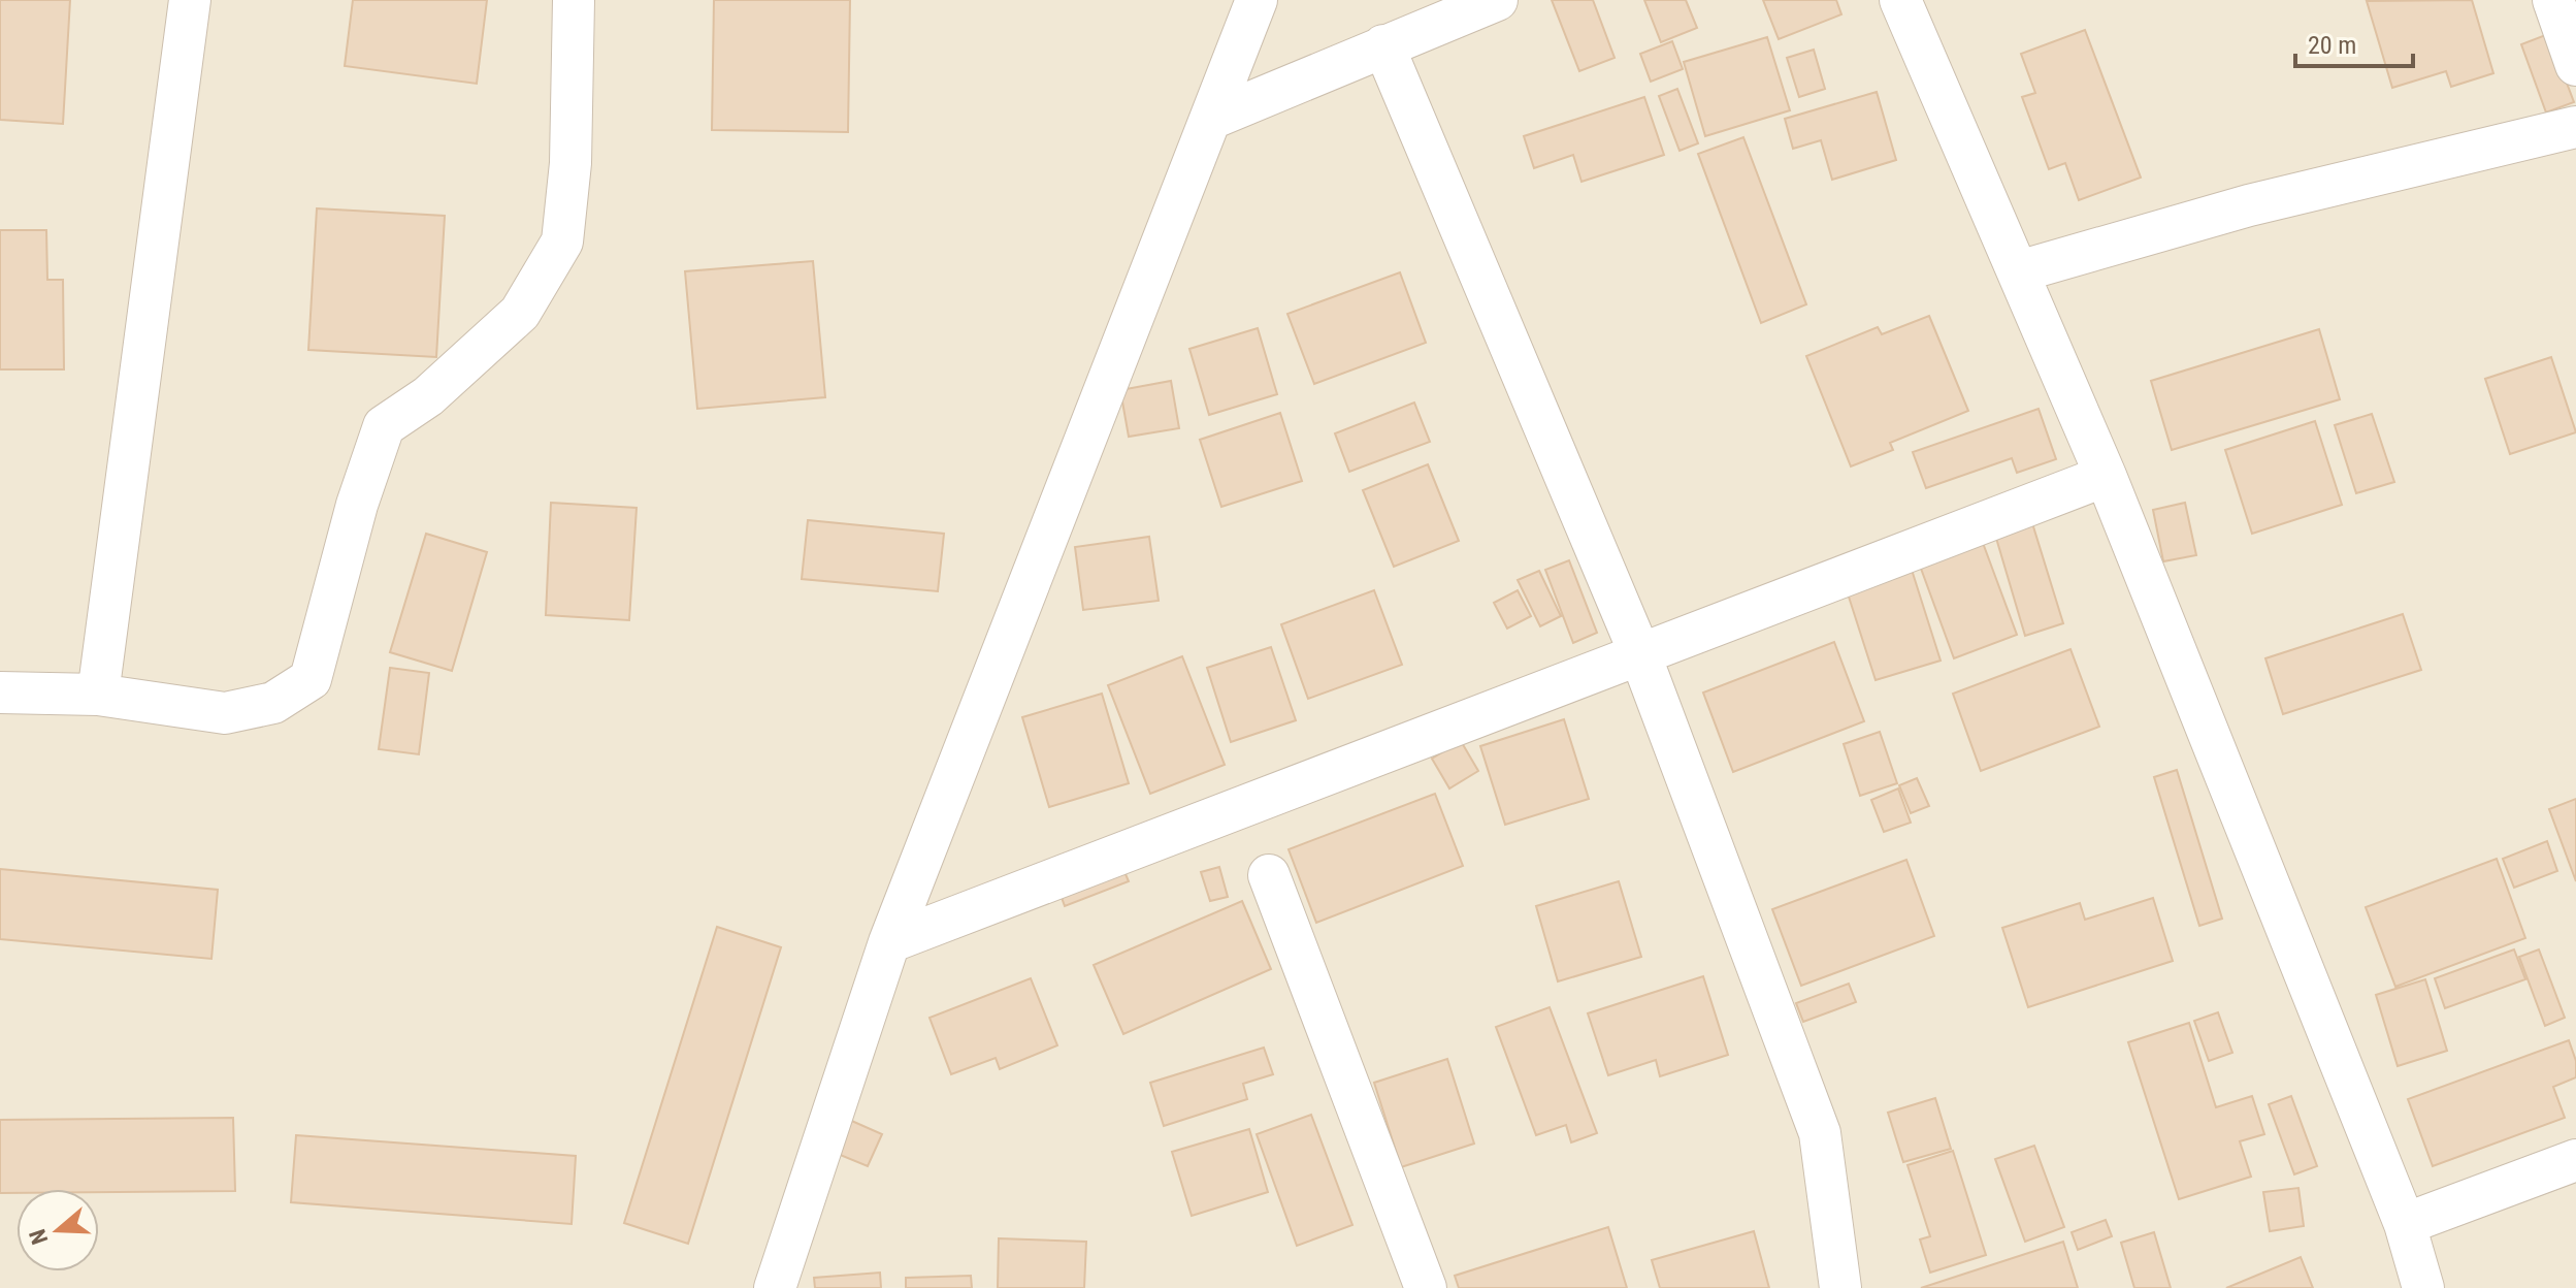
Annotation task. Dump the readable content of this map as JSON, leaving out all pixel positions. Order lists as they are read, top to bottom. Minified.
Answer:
{"scale_bar":"20 m","north":"left"}
